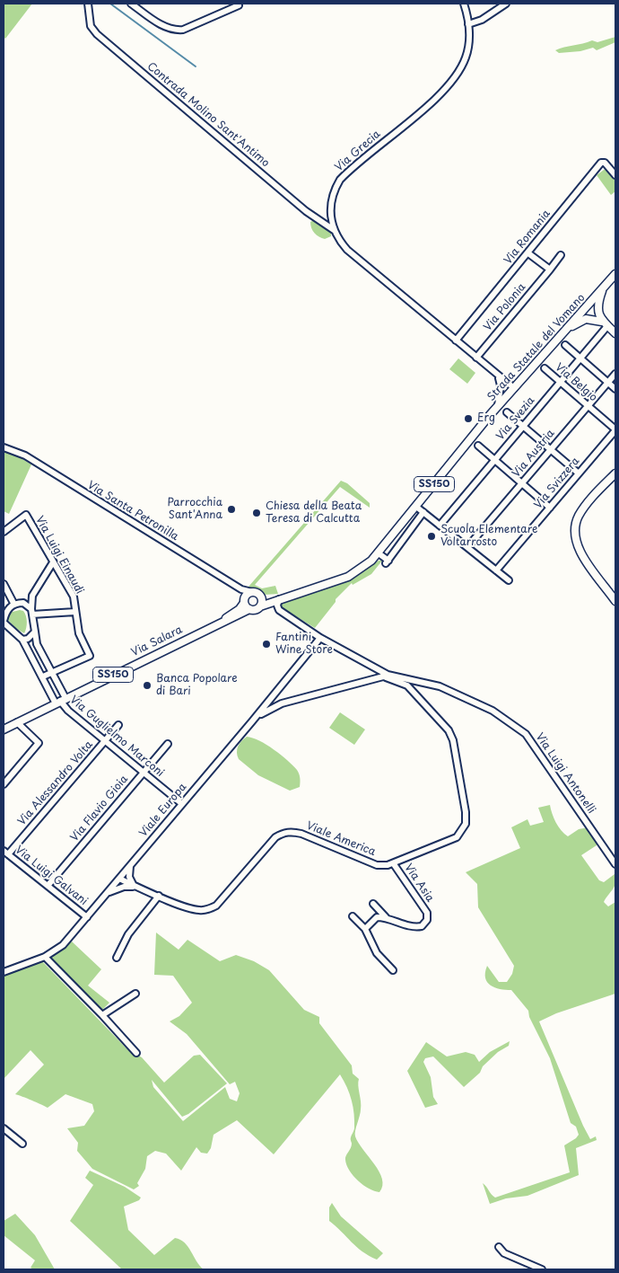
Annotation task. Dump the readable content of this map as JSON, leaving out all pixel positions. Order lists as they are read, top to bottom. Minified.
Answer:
{"streets":{"main road":["Strada Statale del Vomano","SS150","Via Salara"],"street":["Contrada Molino Sant'Antimo","Via Grecia","Via Romania","Via Polonia","Via Belgio","Via Svezia","Via Austria","Via Svizzera","Via Santa Petronilla","Via Luigi Einaudi","Via Guglielmo Marconi","Via Luigi Antonelli","Via Alessandro Volta","Via Flavio Gioia","Viale Europa","Viale America","Via Luigi Galvani","Via Asia"]},"crossings":[["Contrada Molino Sant'Antimo","Via Grecia"],["Via Grecia","Via Romania"],["Via Grecia","Via Polonia"],["Via Grecia","Strada Statale del Vomano"],["Strada Statale del Vomano","Via Santa Petronilla"],["Strada Statale del Vomano","Via Salara"],["Strada Statale del Vomano","Via Luigi Antonelli"],["Via Belgio","Via Svezia"],["Via Belgio","Via Austria"],["Via Belgio","Via Svizzera"],["Via Santa Petronilla","Via Salara"],["Via Salara","Via Guglielmo Marconi"],["Via Guglielmo Marconi","Via Alessandro Volta"],["Via Guglielmo Marconi","Via Flavio Gioia"],["Via Guglielmo Marconi","Viale Europa"],["Via Luigi Antonelli","Viale Europa"],["Via Luigi Antonelli","Viale America"],["Via Alessandro Volta","Via Luigi Galvani"],["Via Flavio Gioia","Via Luigi Galvani"],["Viale Europa","Viale America"],["Viale Europa","Via Luigi Galvani"],["Viale America","Via Asia"]],"places":["Erg","Parrocchia Sant'Anna","Chiesa della Beata Teresa di Calcutta","Scuola Elementare Voltarrosto","Fantini Wine Store","Banca Popolare di Bari"]}
